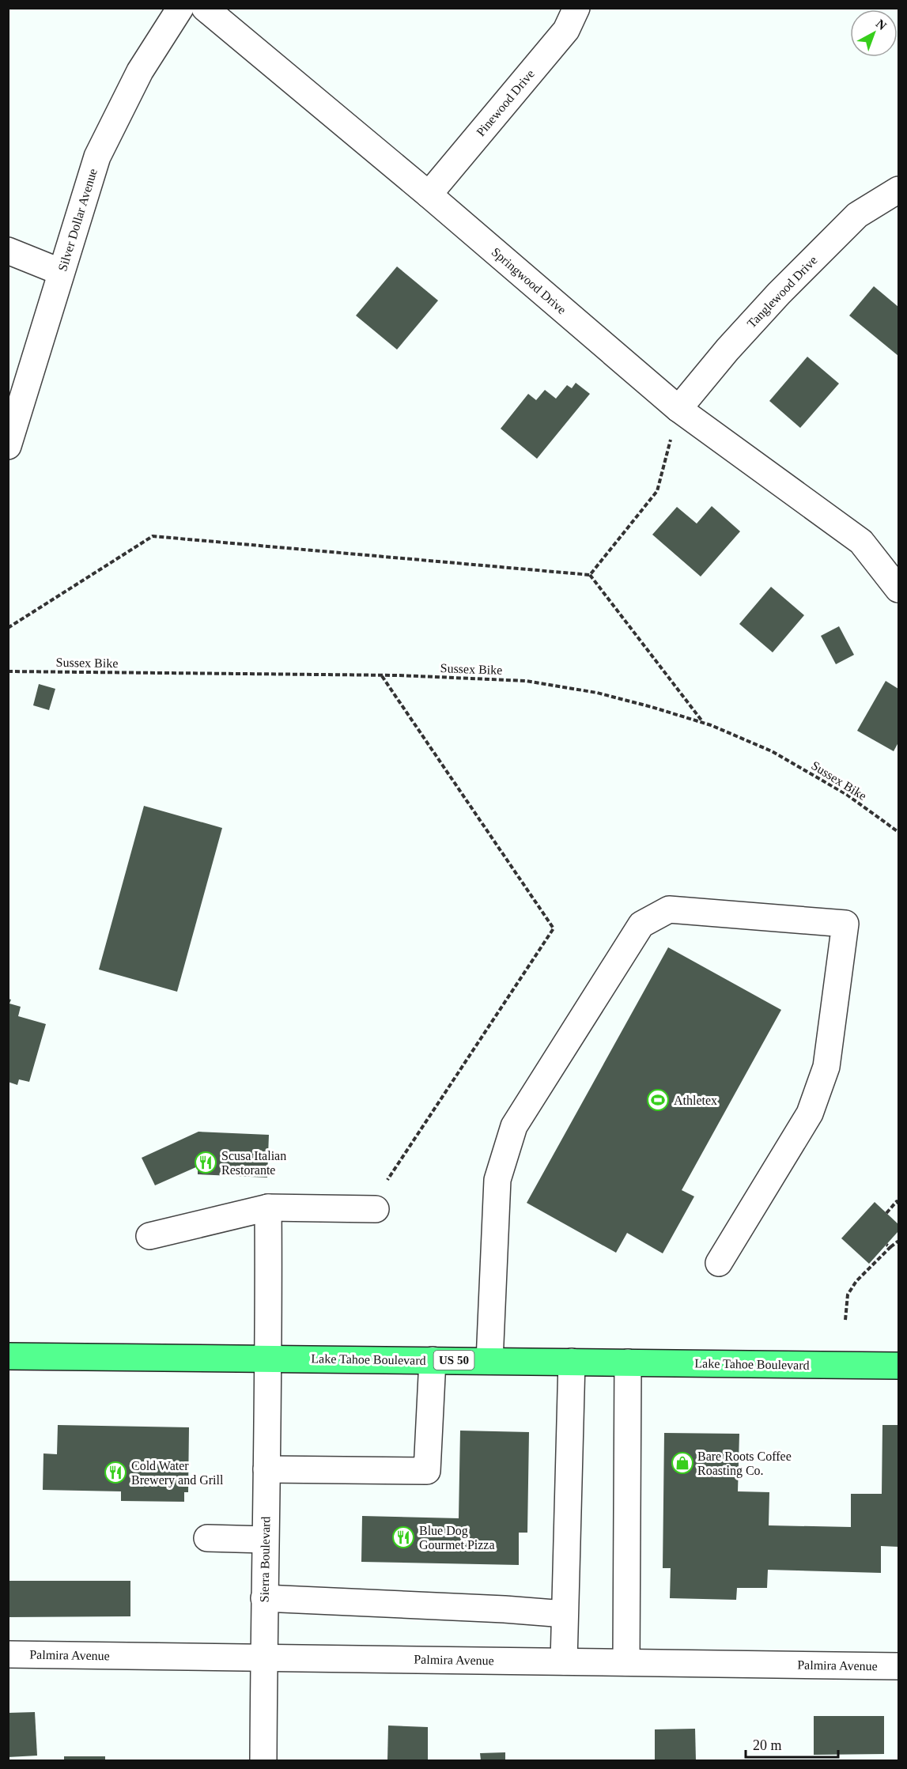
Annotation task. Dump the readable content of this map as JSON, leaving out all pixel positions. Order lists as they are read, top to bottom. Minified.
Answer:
{"streets":{"highway":["Lake Tahoe Boulevard","US 50"],"street":["Pinewood Drive","Silver Dollar Avenue","Springwood Drive","Tanglewood Drive","Sierra Boulevard","Palmira Avenue"],"path":["Sussex Bike"]},"crossings":[["Pinewood Drive","Springwood Drive"],["Springwood Drive","Tanglewood Drive"],["Lake Tahoe Boulevard","Sierra Boulevard"],["Sierra Boulevard","Palmira Avenue"]],"places":{"sports":["Athletex"],"restaurant":["Scusa Italian Restorante","Cold Water Brewery and Grill","Blue Dog Gourmet Pizza"],"shop":["Bare Roots Coffee Roasting Co."]},"scale_bar":"20 m","north":"top right"}
